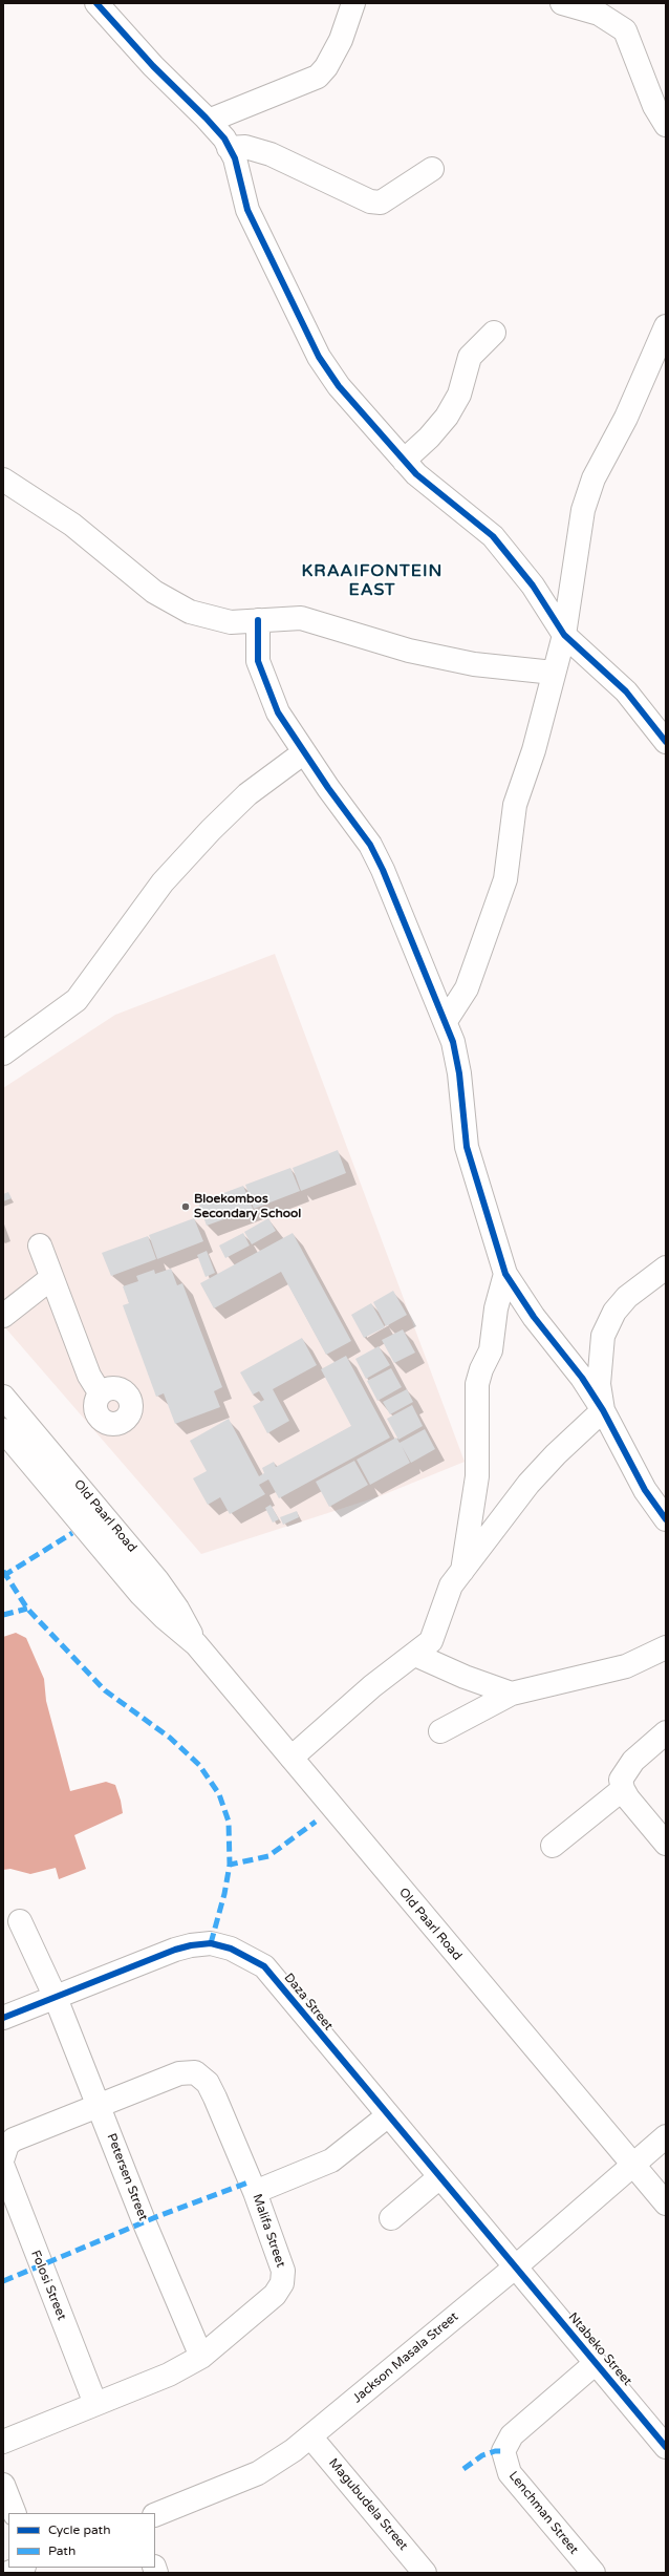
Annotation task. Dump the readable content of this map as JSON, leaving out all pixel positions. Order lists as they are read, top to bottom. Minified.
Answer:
{"streets":{"street":["Old Paarl Road","Daza Street","Petersen Street","Malifa Street","Folosi Street","Ntabeko Street","Jackson Masala Street","Magubudela Street","Lenchman Street"]},"crossings":[["Old Paarl Road","Jackson Masala Street"],["Daza Street","Petersen Street"],["Daza Street","Ntabeko Street"],["Daza Street","Jackson Masala Street"],["Petersen Street","Malifa Street"],["Malifa Street","Folosi Street"],["Ntabeko Street","Jackson Masala Street"],["Ntabeko Street","Lenchman Street"],["Jackson Masala Street","Magubudela Street"]],"districts":["KRAAIFONTEIN EAST"],"places":["Bloekombos Secondary School"],"legend":["Cycle path","Path"]}
